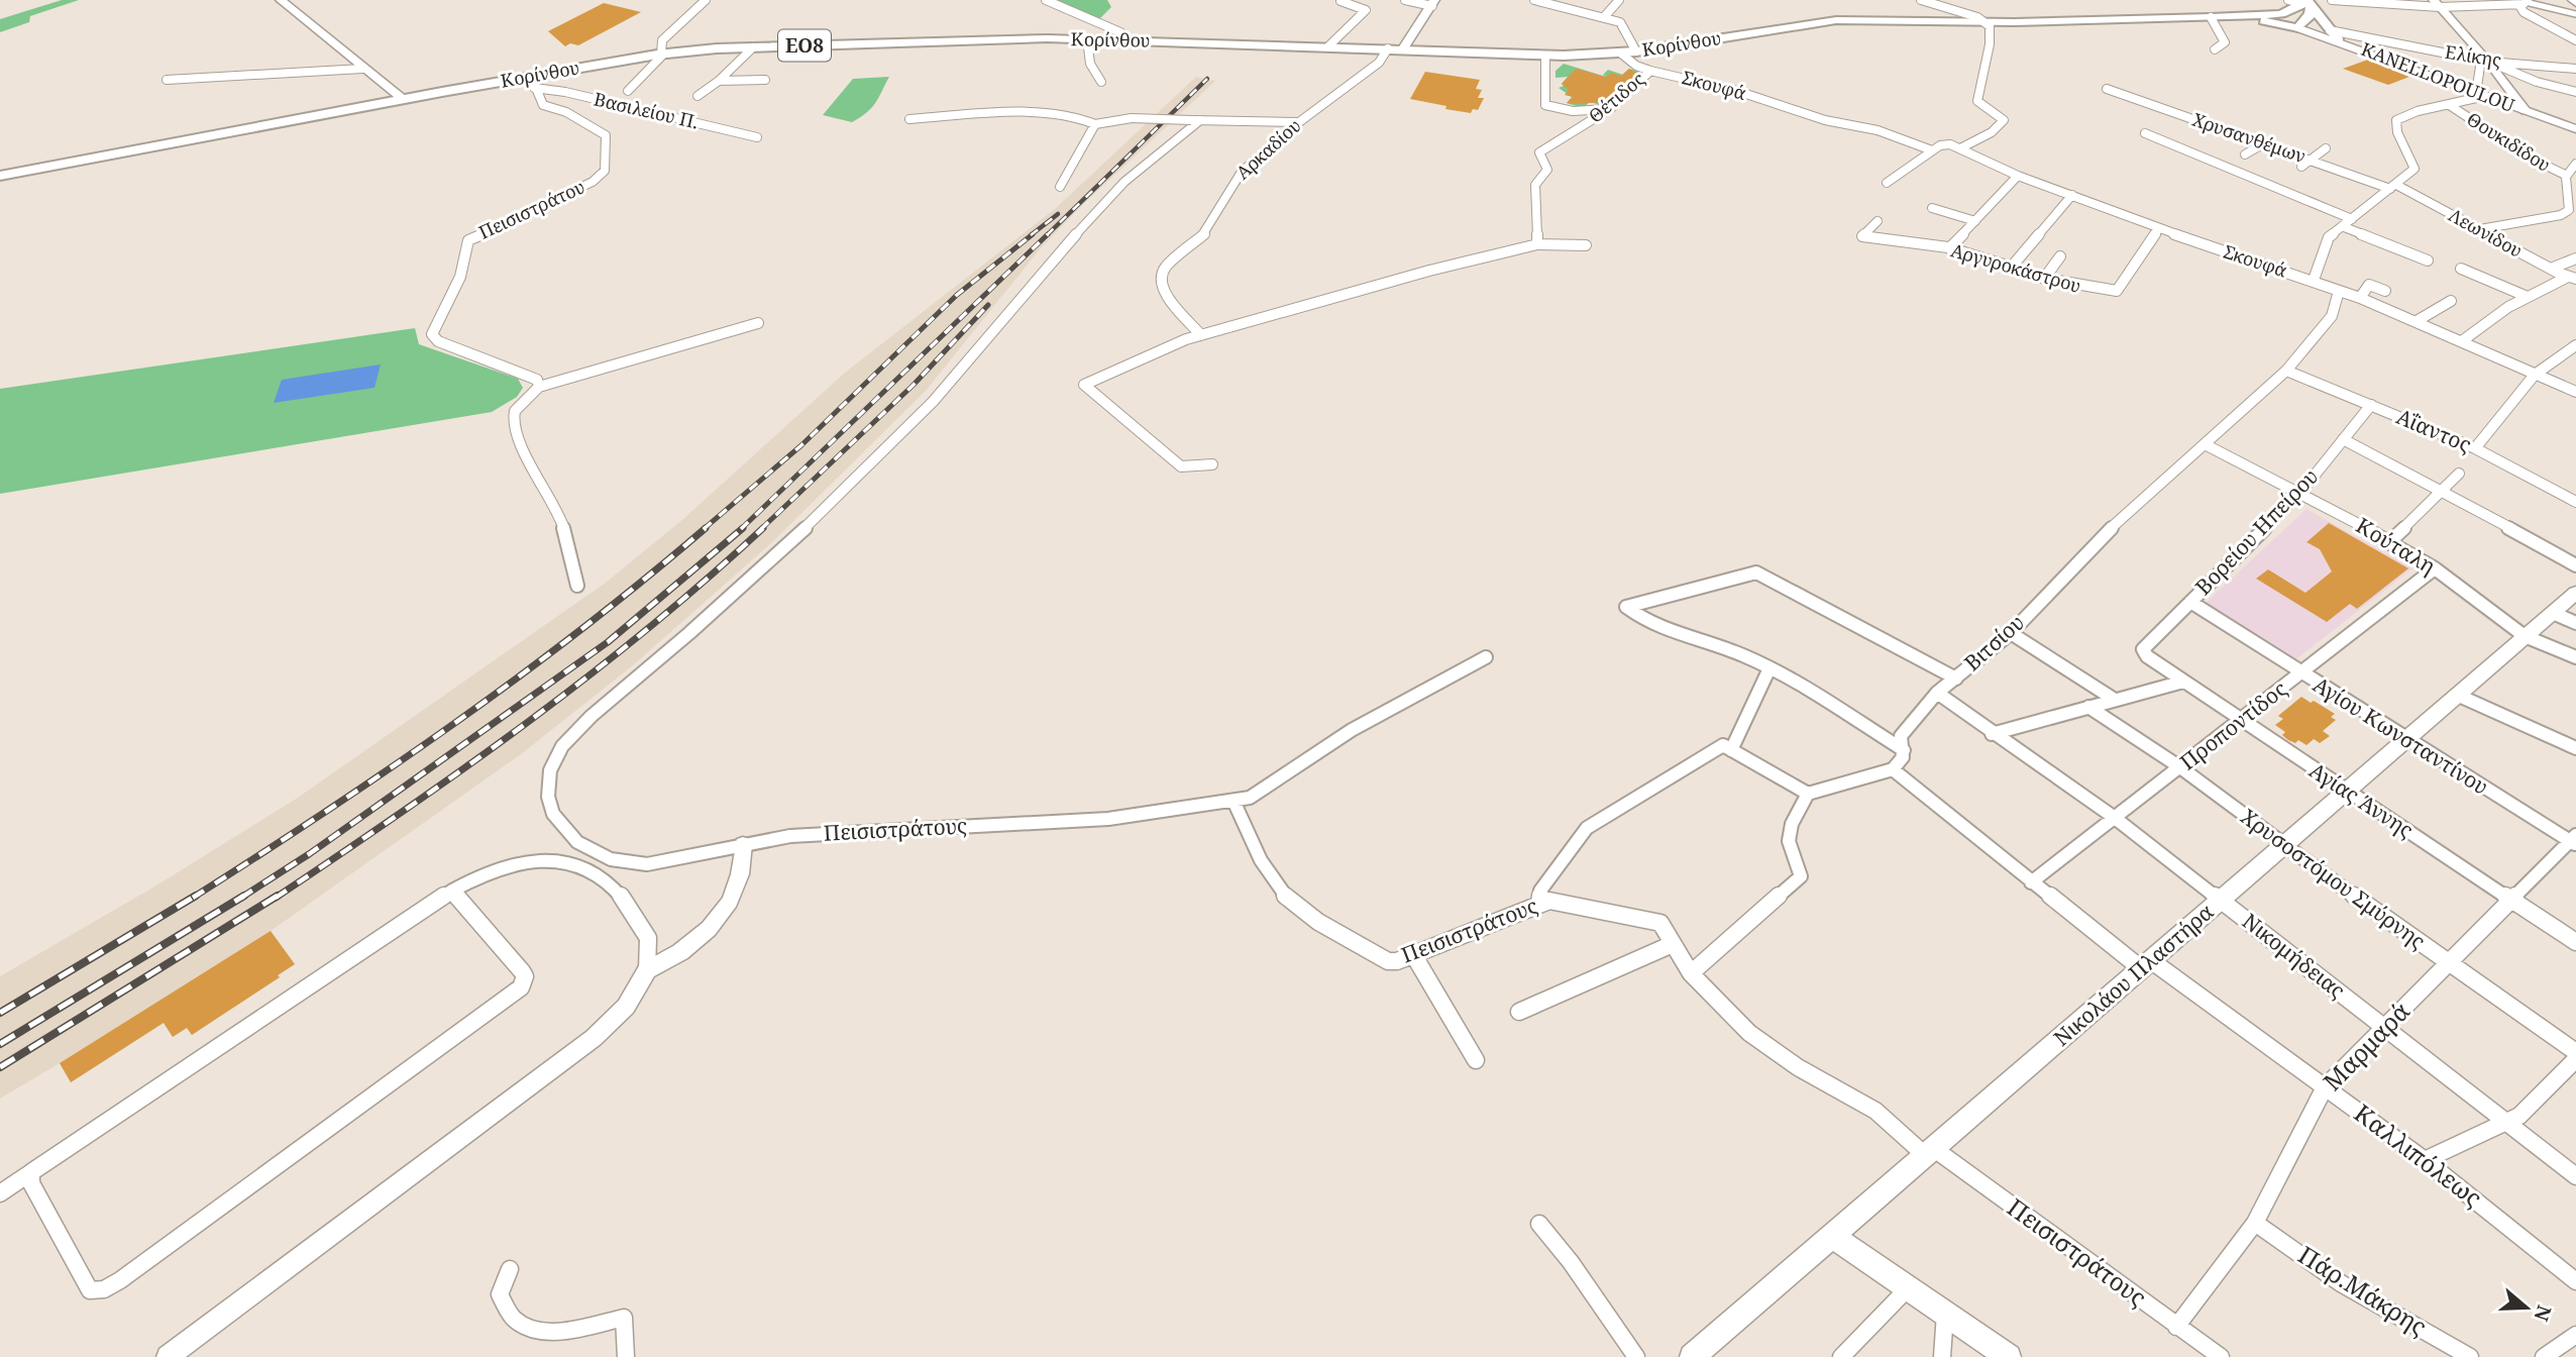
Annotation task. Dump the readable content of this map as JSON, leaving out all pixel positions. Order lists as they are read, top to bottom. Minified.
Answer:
{"streets":{"main road":["Κορίνθου","ΕΟ8","KANELLOPOULOU","Νικολάου Πλαστήρα"],"street":["Ελίκης","Σκουφά","Θέτιδος","Βασιλείου Π.","Χρυσανθέμων","Θουκιδίδου","Αρκαδίου","Πεισιστράτου","Λεωνίδου","Αργυροκάστρου","Αΐαντος","Βορείου Ηπείρου","Κούταλη","Βιτσίου","Προποντίδος","Αγίου Κωνσταντίνου","Αγίας Άννης","Πεισιστράτους","Χρυσοστόμου Σμύρνης","Νικομήδειας","Μαρμαρά","Καλλιπόλεως","Πάρ.Μάκρης"]},"crossings":[["Κορίνθου","ΕΟ8"],["Κορίνθου","KANELLOPOULOU"],["Κορίνθου","Σκουφά"],["Κορίνθου","Βασιλείου Π."],["Κορίνθου","Αρκαδίου"],["Κορίνθου","Πεισιστράτου"],["ΕΟ8","KANELLOPOULOU"],["Ελίκης","KANELLOPOULOU"],["Σκουφά","Θέτιδος"],["Σκουφά","Αργυροκάστρου"],["Σκουφά","Βιτσίου"],["Βασιλείου Π.","Πεισιστράτου"],["Χρυσανθέμων","Λεωνίδου"],["Αΐαντος","Βορείου Ηπείρου"],["Αΐαντος","Βιτσίου"],["Βορείου Ηπείρου","Κούταλη"],["Βορείου Ηπείρου","Αγίου Κωνσταντίνου"],["Βορείου Ηπείρου","Αγίας Άννης"],["Κούταλη","Βιτσίου"],["Κούταλη","Προποντίδος"],["Κούταλη","Νικολάου Πλαστήρα"],["Βιτσίου","Νικομήδειας"],["Βιτσίου","Καλλιπόλεως"],["Προποντίδος","Αγίου Κωνσταντίνου"],["Προποντίδος","Αγίας Άννης"],["Προποντίδος","Χρυσοστόμου Σμύρνης"],["Προποντίδος","Νικομήδειας"],["Προποντίδος","Καλλιπόλεως"],["Αγίου Κωνσταντίνου","Νικολάου Πλαστήρα"],["Αγίου Κωνσταντίνου","Μαρμαρά"],["Αγίας Άννης","Νικολάου Πλαστήρα"],["Αγίας Άννης","Μαρμαρά"],["Πεισιστράτους","Νικολάου Πλαστήρα"],["Πεισιστράτους","Μαρμαρά"],["Χρυσοστόμου Σμύρνης","Νικολάου Πλαστήρα"],["Χρυσοστόμου Σμύρνης","Μαρμαρά"],["Νικομήδειας","Νικολάου Πλαστήρα"],["Νικομήδειας","Μαρμαρά"],["Νικολάου Πλαστήρα","Καλλιπόλεως"],["Μαρμαρά","Καλλιπόλεως"],["Μαρμαρά","Πάρ.Μάκρης"]],"north":"right"}
